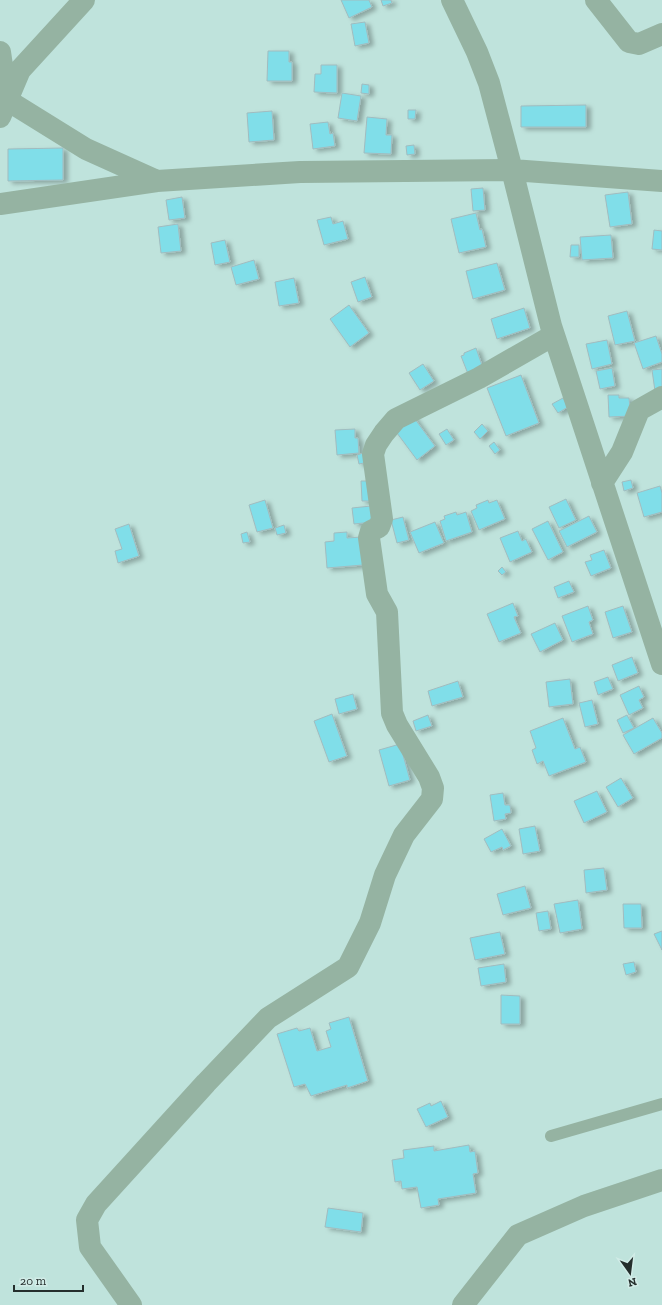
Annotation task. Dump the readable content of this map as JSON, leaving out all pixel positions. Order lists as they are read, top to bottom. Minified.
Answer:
{"scale_bar":"20 m","north":"bottom"}
